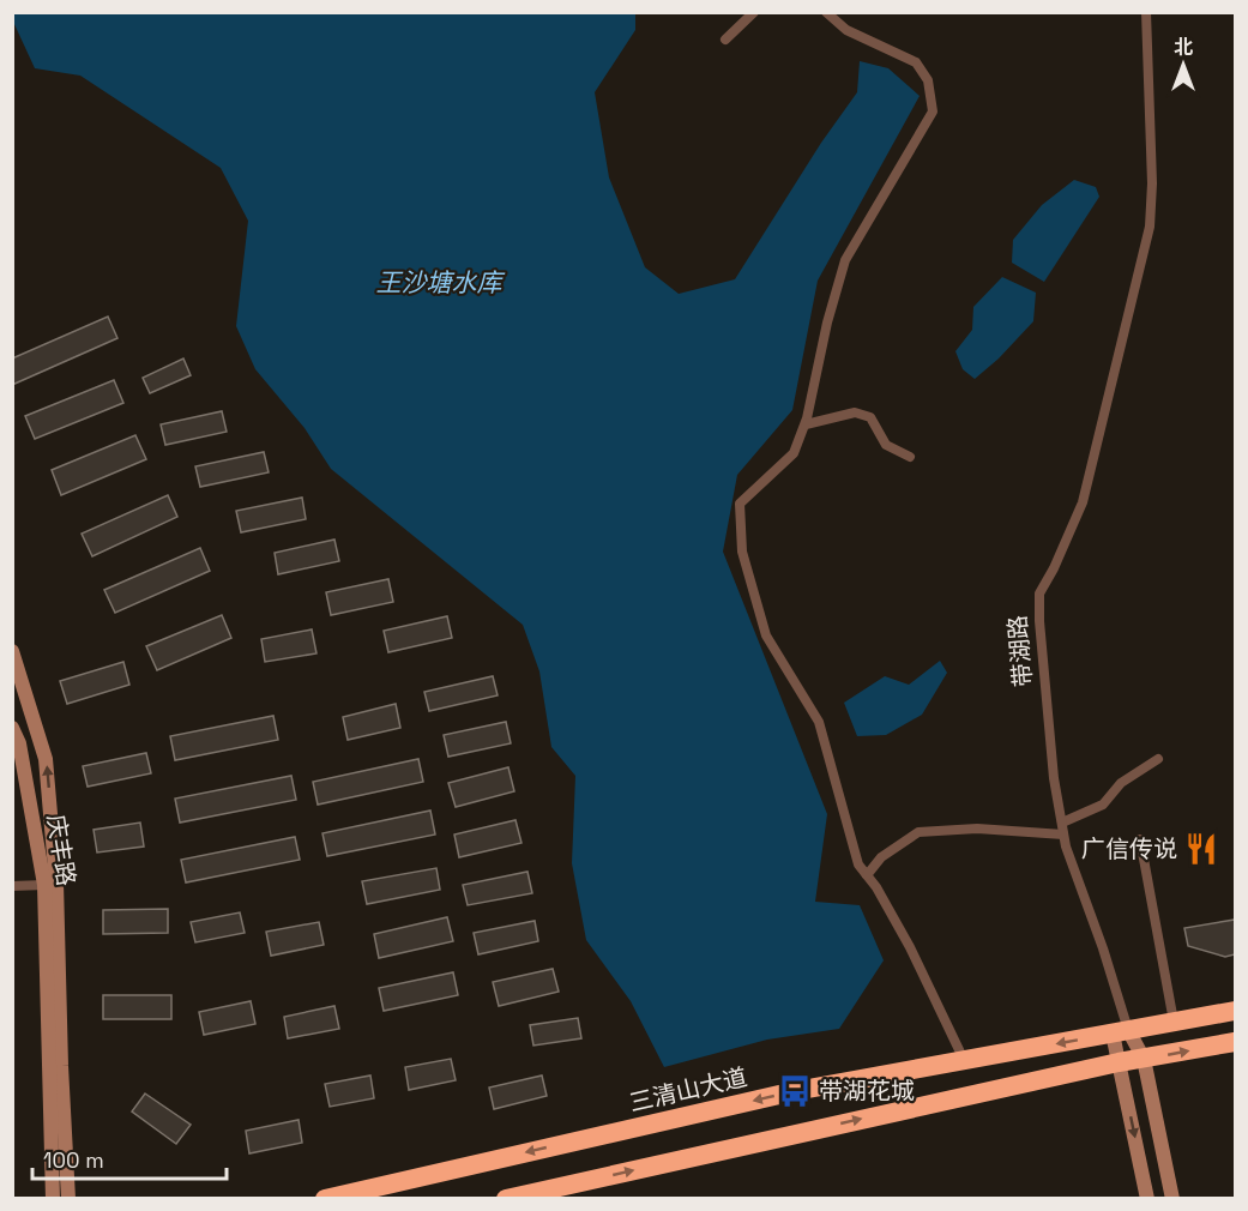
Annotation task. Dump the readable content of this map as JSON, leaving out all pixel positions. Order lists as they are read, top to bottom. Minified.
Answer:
{"streets":{"highway":["三清山大道"],"main road":["带湖路","庆丰路"]},"crossings":[["带湖路","三清山大道"]],"water":["王沙塘水库"],"places":{"restaurant":["广信传说"],"bus stop":["带湖花城"]},"scale_bar":"100 m","north":"top"}
